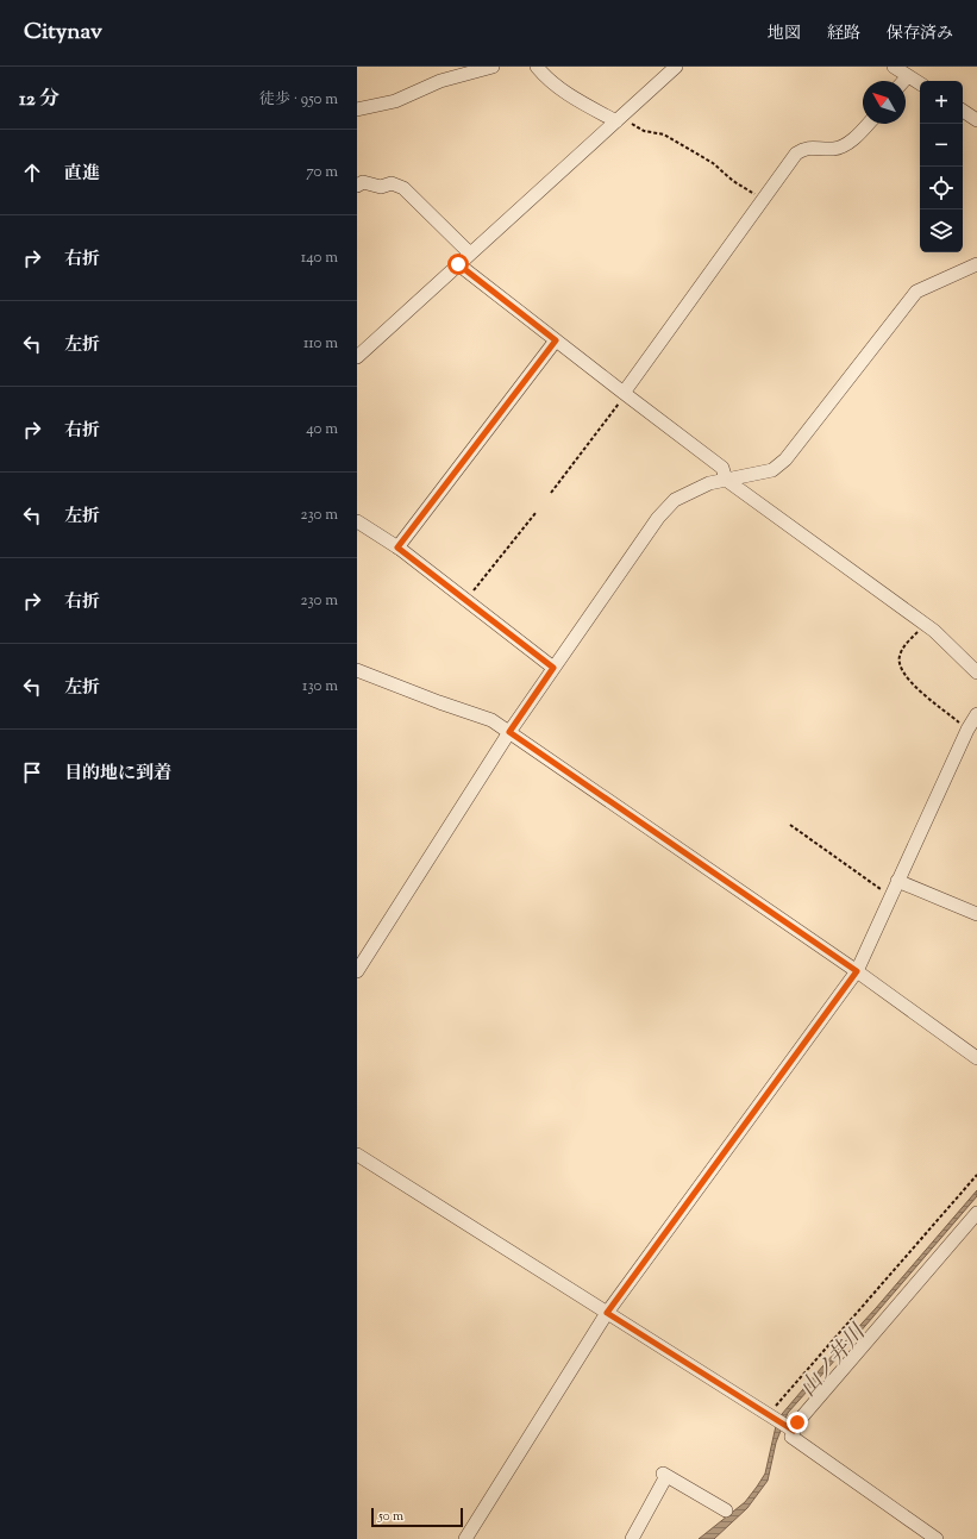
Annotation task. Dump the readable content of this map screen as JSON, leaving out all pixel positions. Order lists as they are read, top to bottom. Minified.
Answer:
{"water":["山ノ井川"],"scale_bar":"50 m","north":"top left","page":{"header":"Citynav","nav":["地図","経路","保存済み"],"heading":["12 分","徒歩 · 950 m"],"map_buttons":["+","−"],"list":[["直進","70 m"],["右折","140 m"],["左折","110 m"],["右折","40 m"],["左折","230 m"],["右折","230 m"],["左折","130 m"],"目的地に到着"],"scale":"50 m"}}
